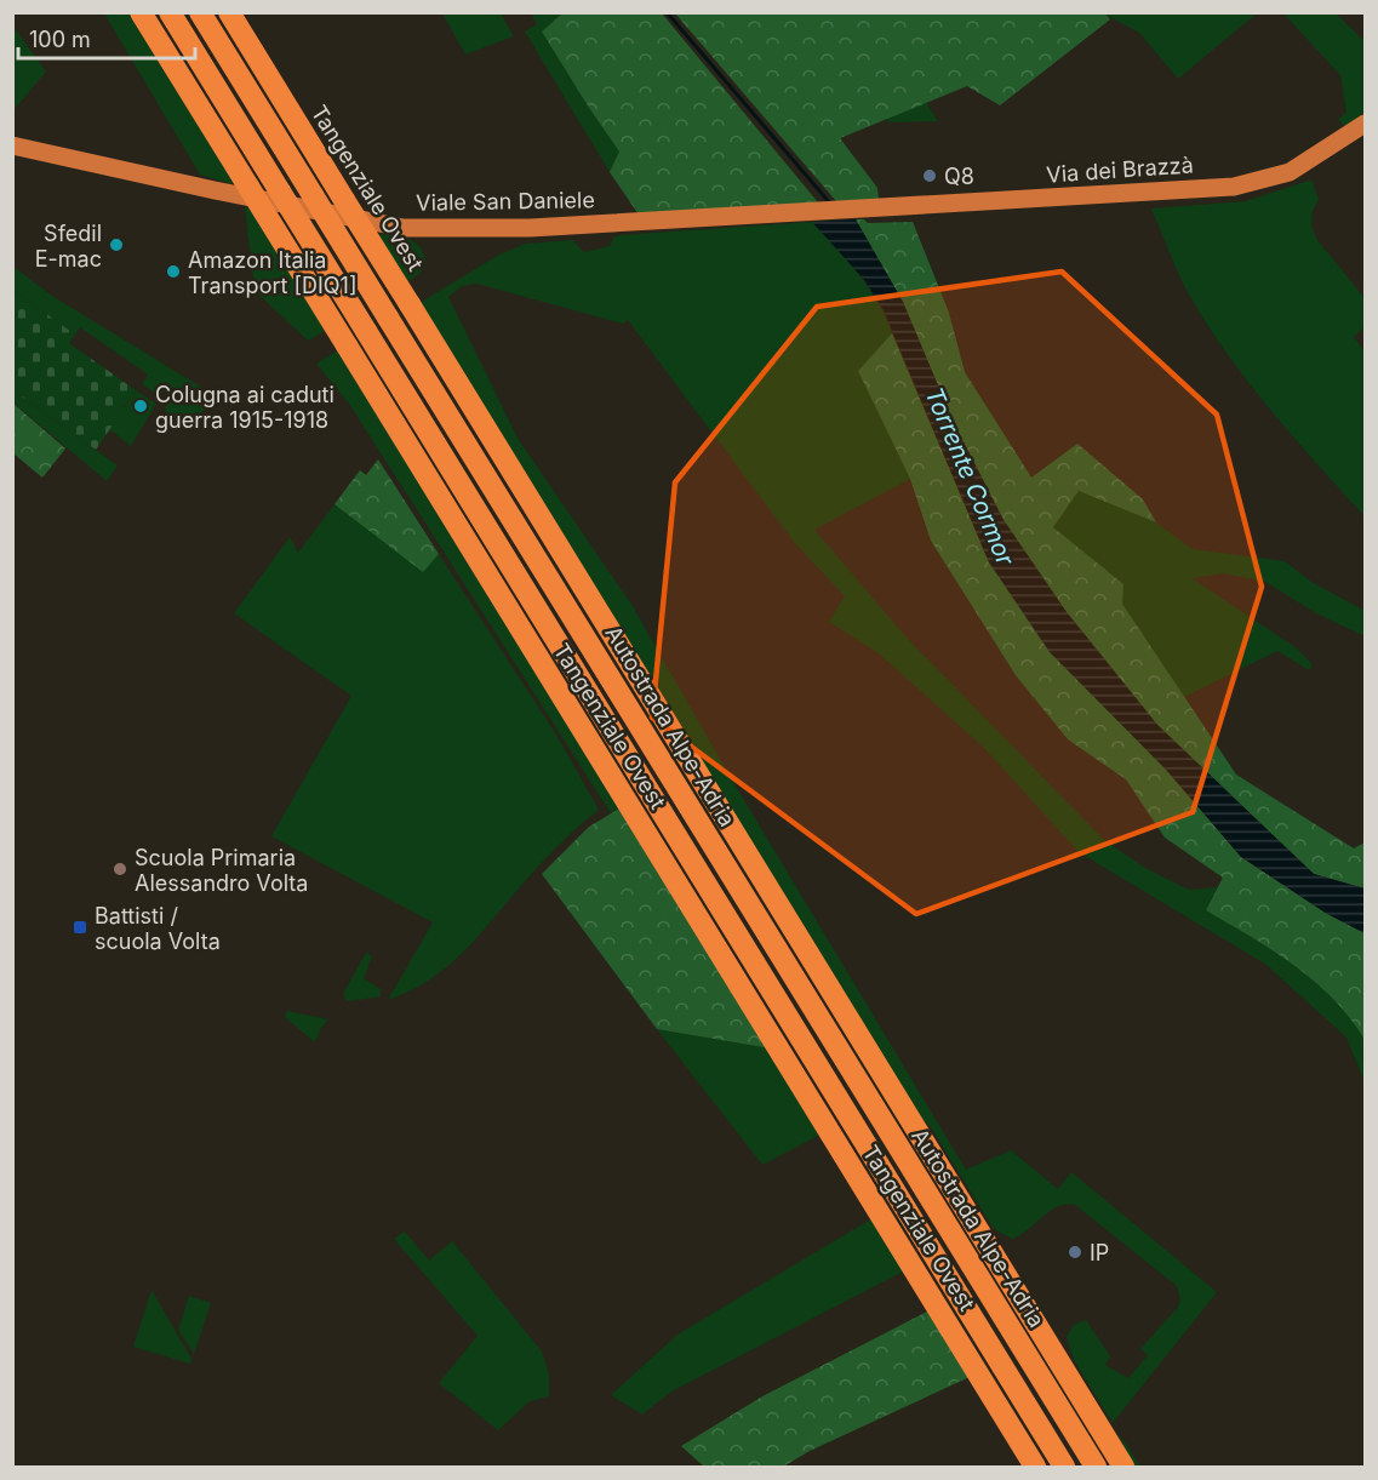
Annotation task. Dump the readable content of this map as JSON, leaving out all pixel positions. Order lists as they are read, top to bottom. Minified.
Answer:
{"streets":{"highway":["Tangenziale Ovest","Autostrada Alpe-Adria"],"main road":["Via dei Brazzà","Viale San Daniele"]},"crossings":[["Via dei Brazzà","Viale San Daniele"]],"water":["Torrente Cormor"],"places":{"other":["Q8","Sfedil E-mac","Amazon Italia Transport [DIQ1]","Colugna ai caduti guerra 1915-1918","Scuola Primaria Alessandro Volta","IP"],"transit":["Battisti / scuola Volta"]},"scale_bar":"100 m"}
